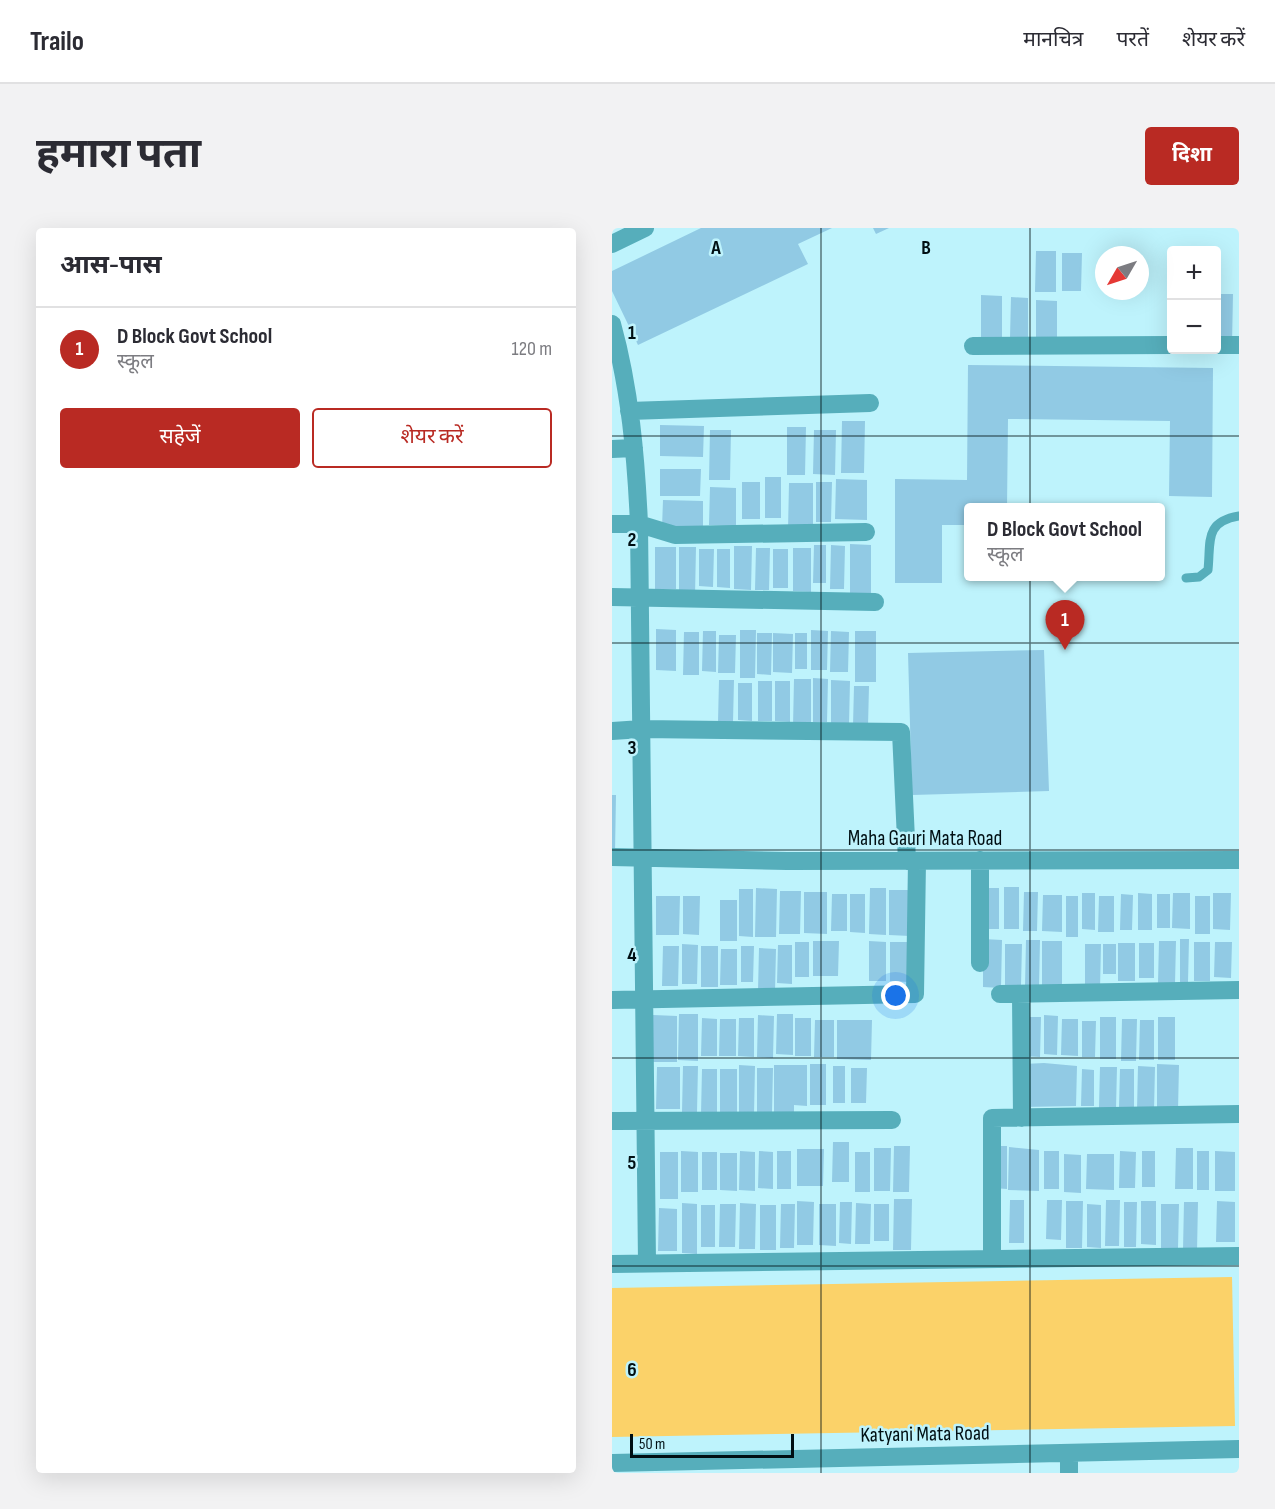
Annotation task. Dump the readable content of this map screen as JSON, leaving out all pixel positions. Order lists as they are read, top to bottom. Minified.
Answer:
{"streets":{"street":["Maha Gauri Mata Road","Katyani Mata Road"]},"scale_bar":"50 m","north":"bottom left","page":{"header":"Trailo","nav":["मानचित्र","परतें","शेयर करें"],"buttons":["दिशा",["सहेजें","शेयर करें"]],"title":"हमारा पता","heading":"आस-पास","map_buttons":["+","−"],"list":[{"mark":"1","name":"D Block Govt School","note":"स्कूल","value":"120 m"}],"popup":["D Block Govt School","स्कूल"],"pins":"1","scale":"50 m"},"grid":{"columns":["A","B"],"rows":["1","2","3","4","5","6"]}}
